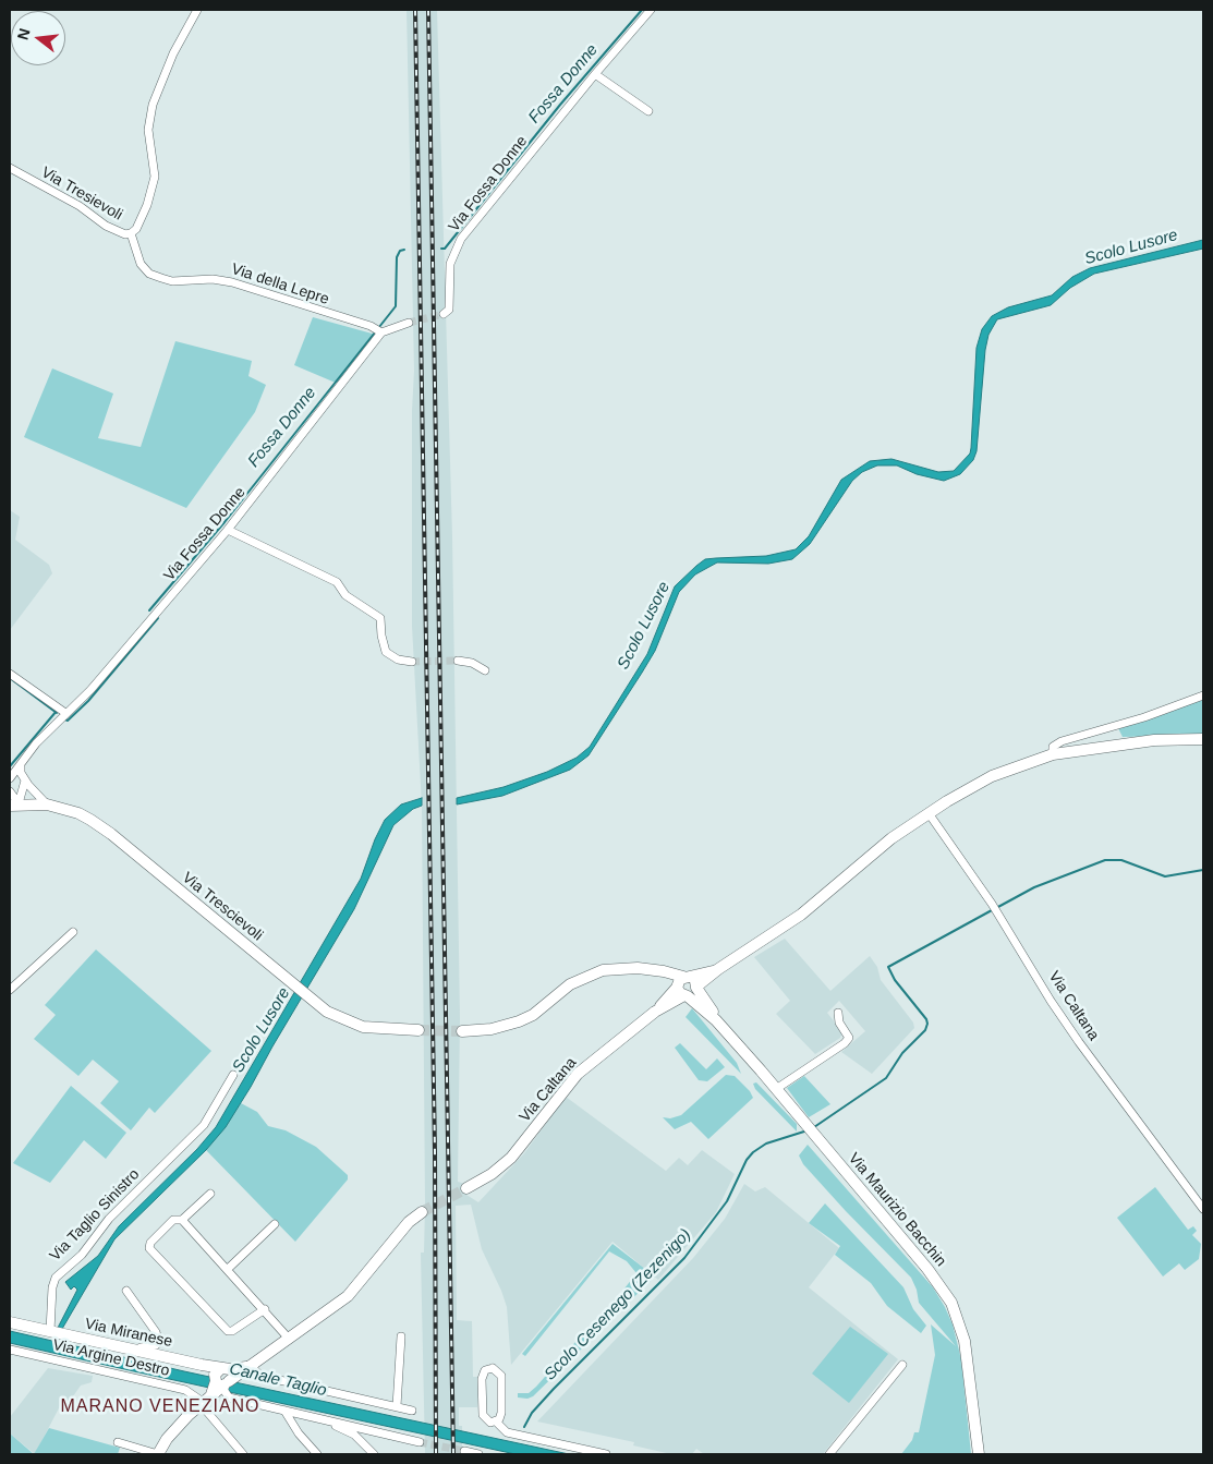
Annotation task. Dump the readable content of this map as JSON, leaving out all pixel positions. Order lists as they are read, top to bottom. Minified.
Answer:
{"streets":{"main road":["Via Trescievoli","Via Caltana","Via Maurizio Bacchin","Via Miranese"],"street":["Via Fossa Donne","Via Tresievoli","Via della Lepre","Via Taglio Sinistro","Via Argine Destro"]},"crossings":[["Via Fossa Donne","Via della Lepre"],["Via Tresievoli","Via della Lepre"],["Via Caltana","Via Maurizio Bacchin"],["Via Taglio Sinistro","Via Miranese"]],"districts":["MARANO VENEZIANO"],"water":["Fossa Donne","Scolo Lusore","Scolo Cesenego (Zezenigo)","Canale Taglio"],"north":"left"}
